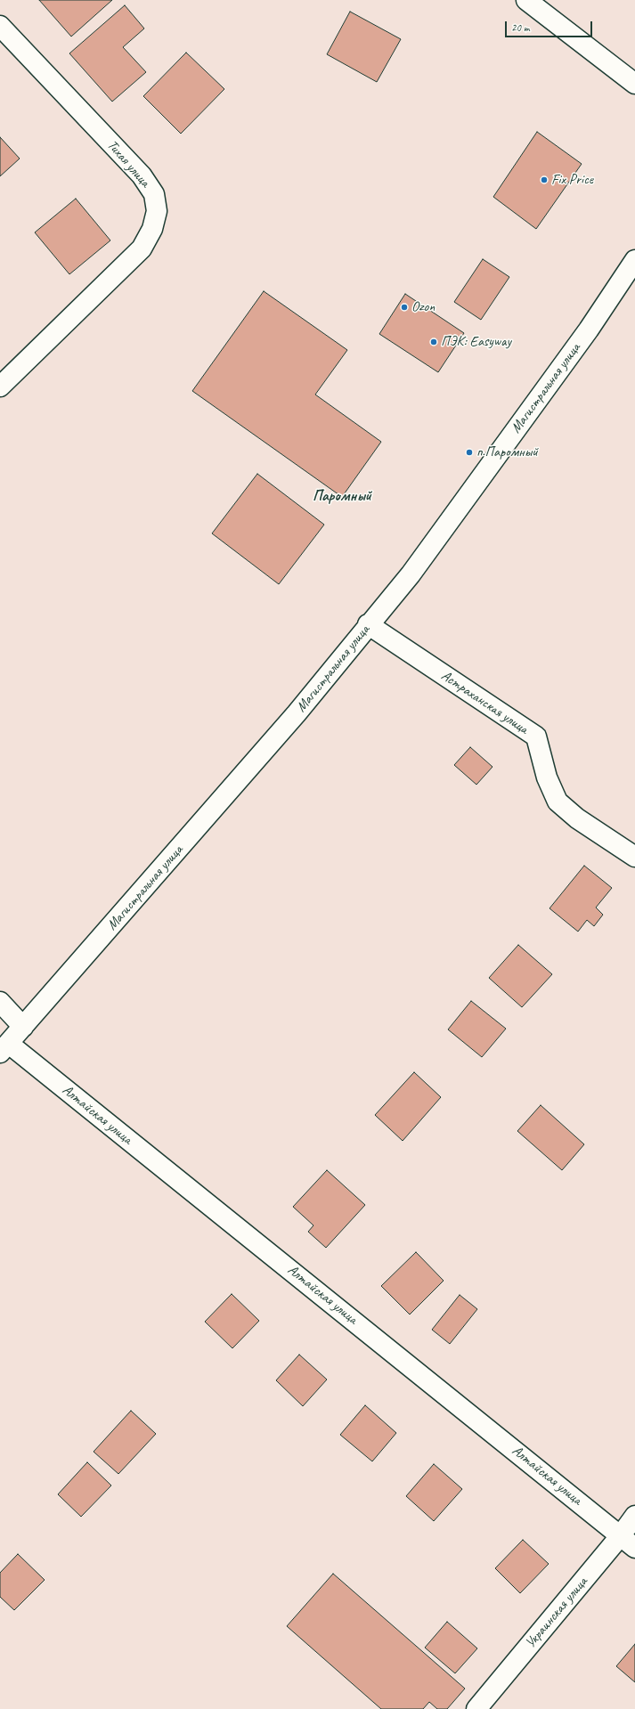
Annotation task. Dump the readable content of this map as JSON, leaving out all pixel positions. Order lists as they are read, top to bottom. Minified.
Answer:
{"streets":{"street":["Тихая улица","Магистральная улица","Астраханская улица","Алтайская улица","Украинская улица"]},"crossings":[["Магистральная улица","Астраханская улица"],["Магистральная улица","Алтайская улица"],["Алтайская улица","Украинская улица"]],"districts":["Паромный"],"places":["Fix Price","Ozon","ПЭК: Easyway","п.Паромный"],"scale_bar":"20 m"}
